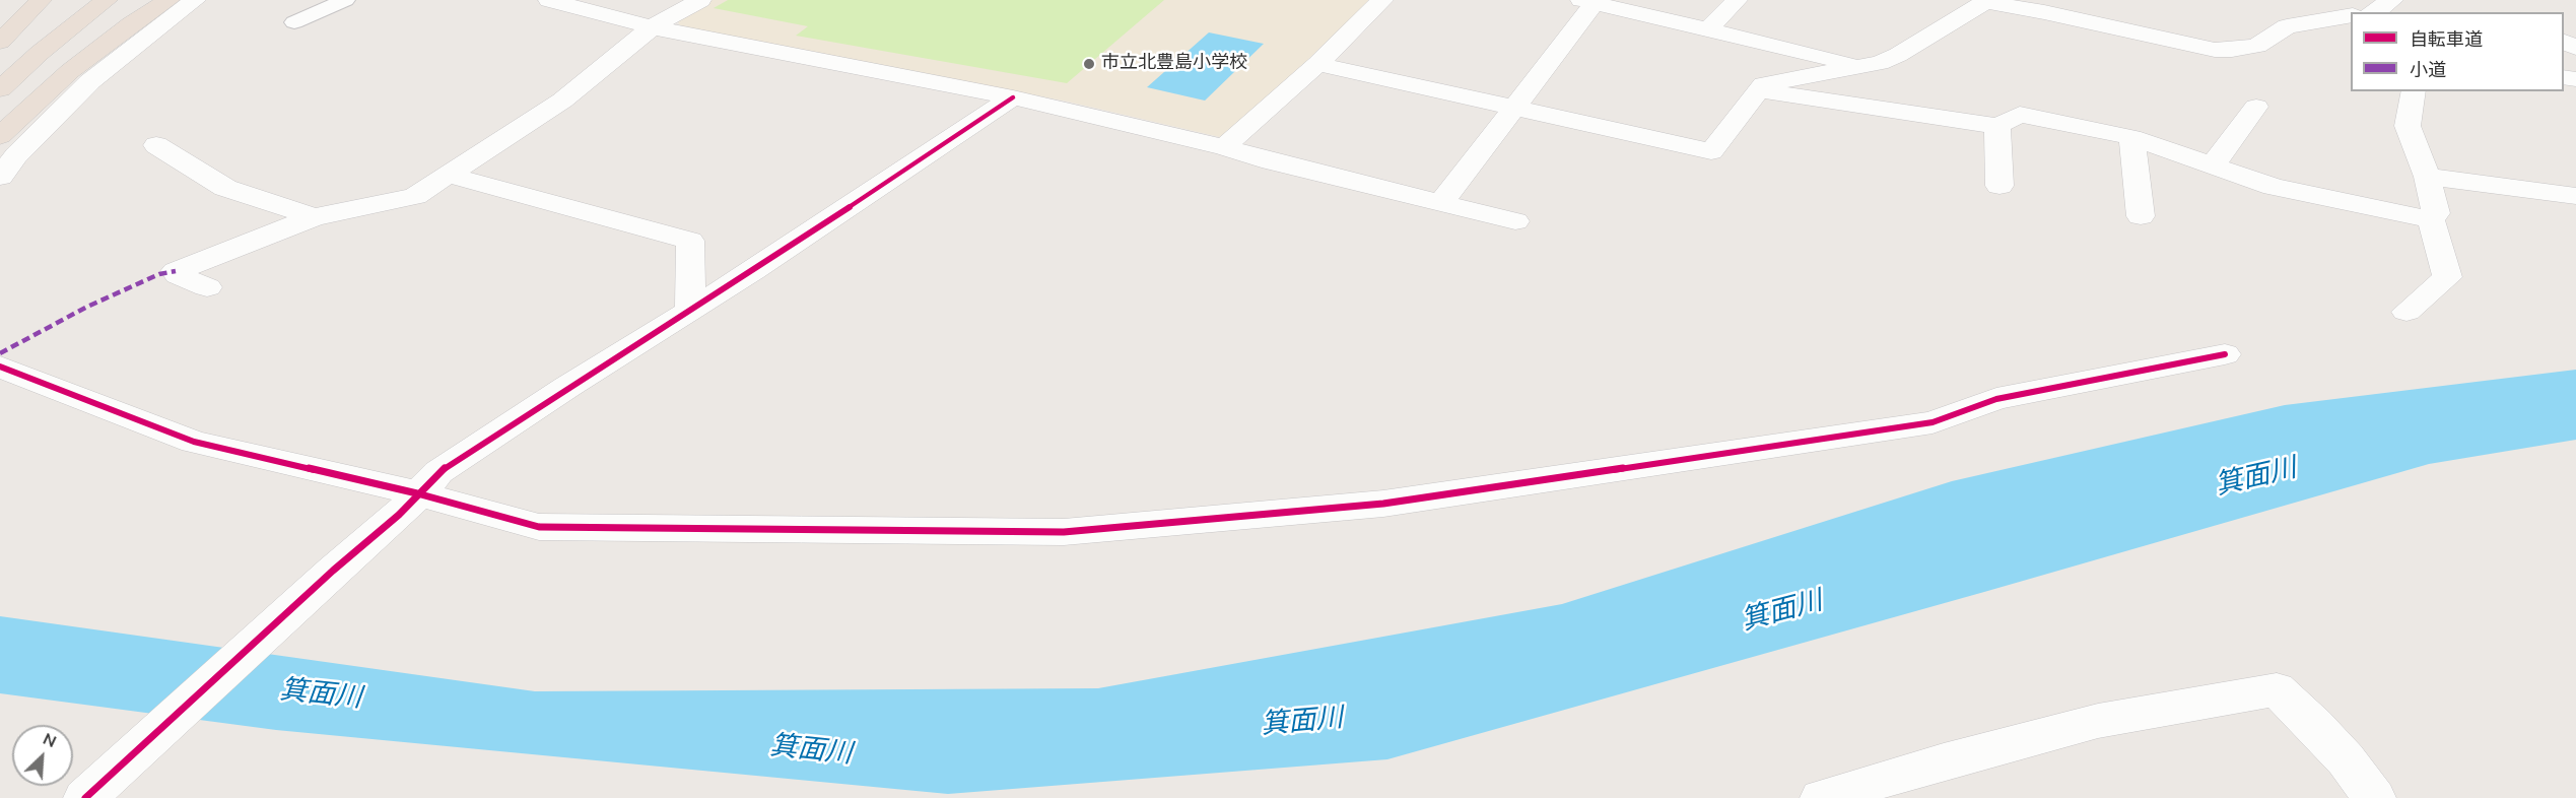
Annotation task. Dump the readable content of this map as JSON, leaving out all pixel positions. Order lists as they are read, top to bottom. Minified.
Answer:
{"water":["箕面川"],"places":["市立北豊島小学校"],"legend":["自転車道","小道"],"north":"top right"}
